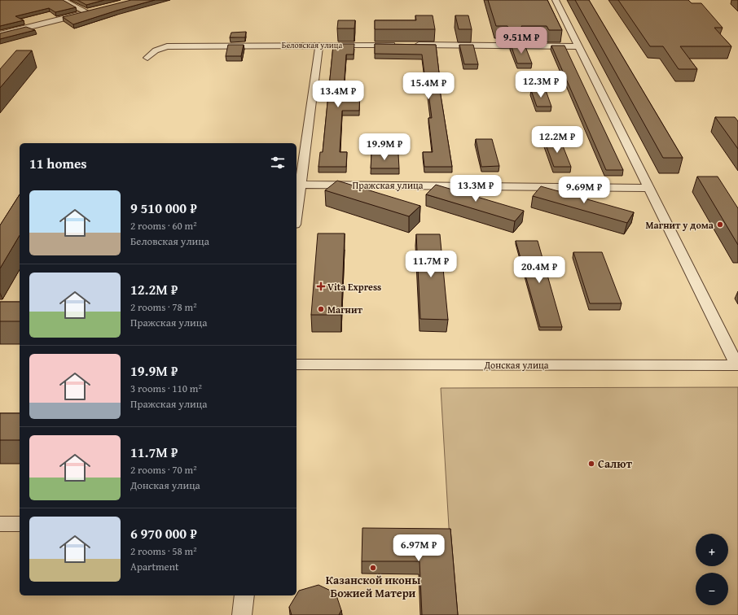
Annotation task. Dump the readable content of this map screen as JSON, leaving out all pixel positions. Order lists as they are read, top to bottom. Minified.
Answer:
{"streets":{"street":["Беловская улица","Пражская улица","Донская улица"]},"places":{"other":["Магнит у дома","Магнит","Салют","Казанской иконы Божией Матери"],"health":["Vita Express"]},"page":{"price":["9.51M ₽","12.3M ₽","15.4M ₽","13.4M ₽","12.2M ₽","19.9M ₽","13.3M ₽","9.69M ₽","11.7M ₽","20.4M ₽","6.97M ₽"],"heading":"11 homes","list":[{"name":"9 510 000 ₽","note":"2 rooms · 60 m² · Беловская улица"},{"name":"12.2M ₽","note":"2 rooms · 78 m² · Пражская улица"},{"name":"19.9M ₽","note":"3 rooms · 110 m² · Пражская улица"},{"name":"11.7M ₽","note":"2 rooms · 70 m² · Донская улица"},{"name":"6 970 000 ₽","note":"2 rooms · 58 m² · Apartment"}],"map_buttons":["+","−"]}}
